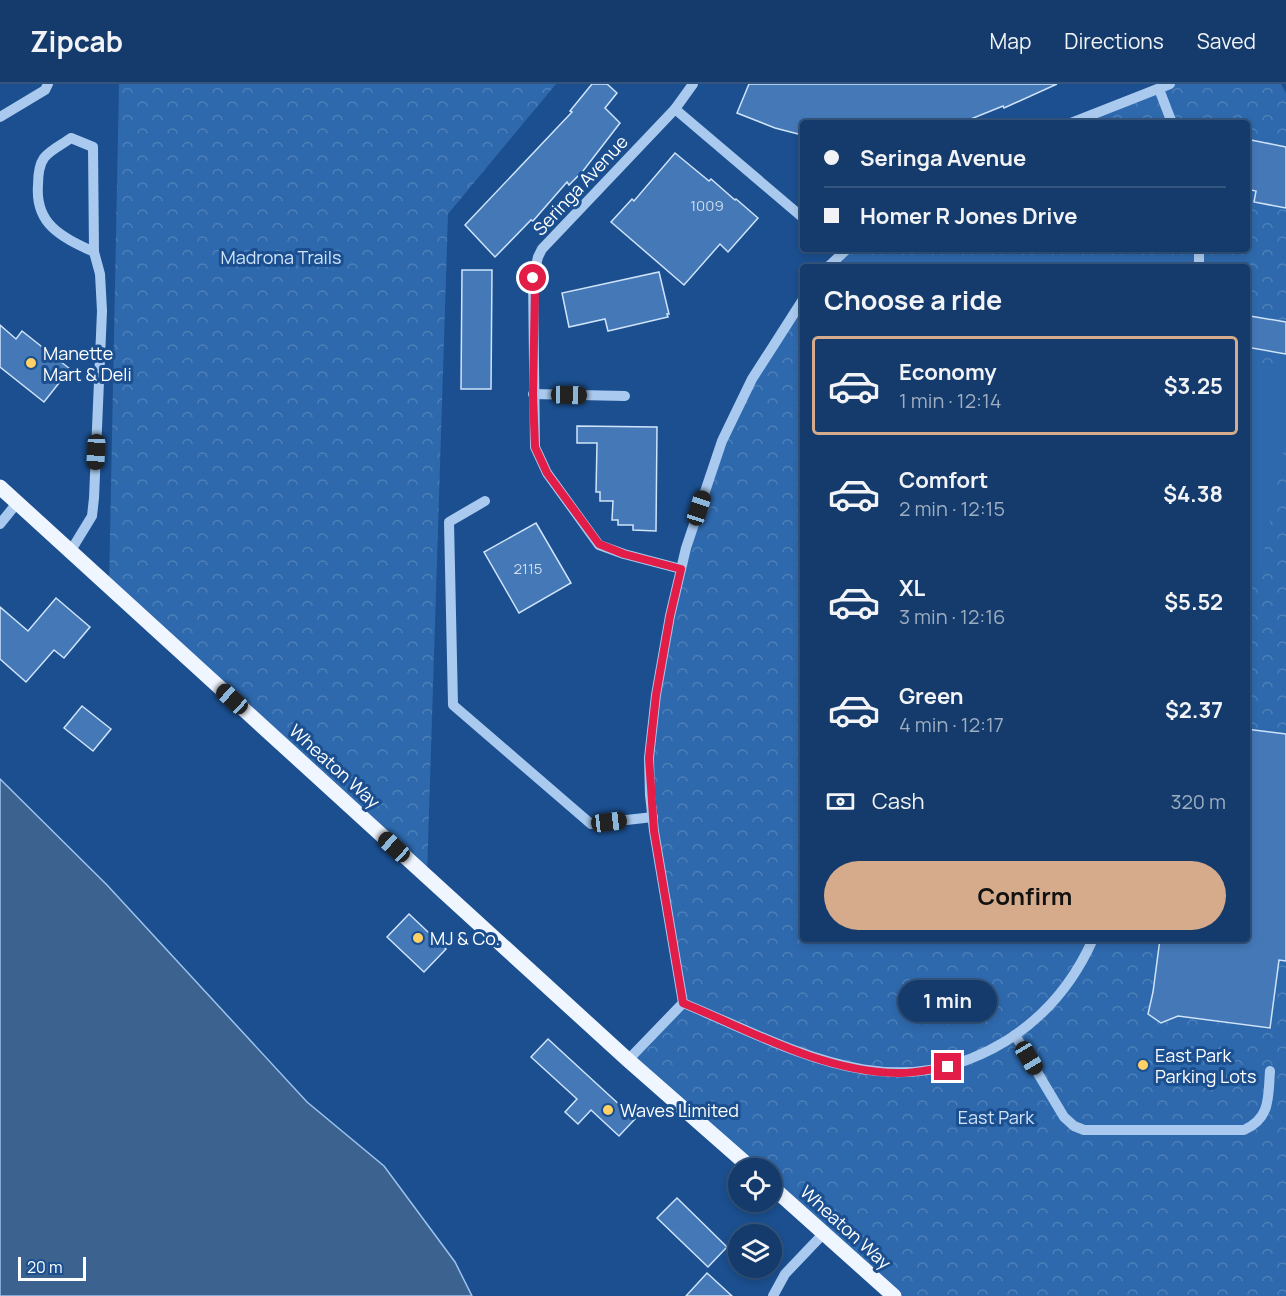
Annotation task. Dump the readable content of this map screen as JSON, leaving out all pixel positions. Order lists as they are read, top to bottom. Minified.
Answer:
{"streets":{"main road":["Wheaton Way"],"street":["Seringa Avenue"]},"parks":["Madrona Trails","East Park"],"places":["Manette Mart & Deli","MJ & Co.","East Park Parking Lots","Waves Limited"],"house_numbers":["1009","2115"],"scale_bar":"20 m","page":{"header":"Zipcab","nav":["Map","Directions","Saved"],"banner":["Seringa Avenue","Homer R Jones Drive"],"heading":"Choose a ride","list":[{"name":"Economy","note":"1 min · 12:14","value":"$3.25"},{"name":"Comfort","note":"2 min · 12:15","value":"$4.38"},{"name":"XL","note":"3 min · 12:16","value":"$5.52"},{"name":"Green","note":"4 min · 12:17","value":"$2.37"}],"pay":["Cash","320 m"],"buttons":"Confirm","bubble":"1 min","scale":"20 m"}}
